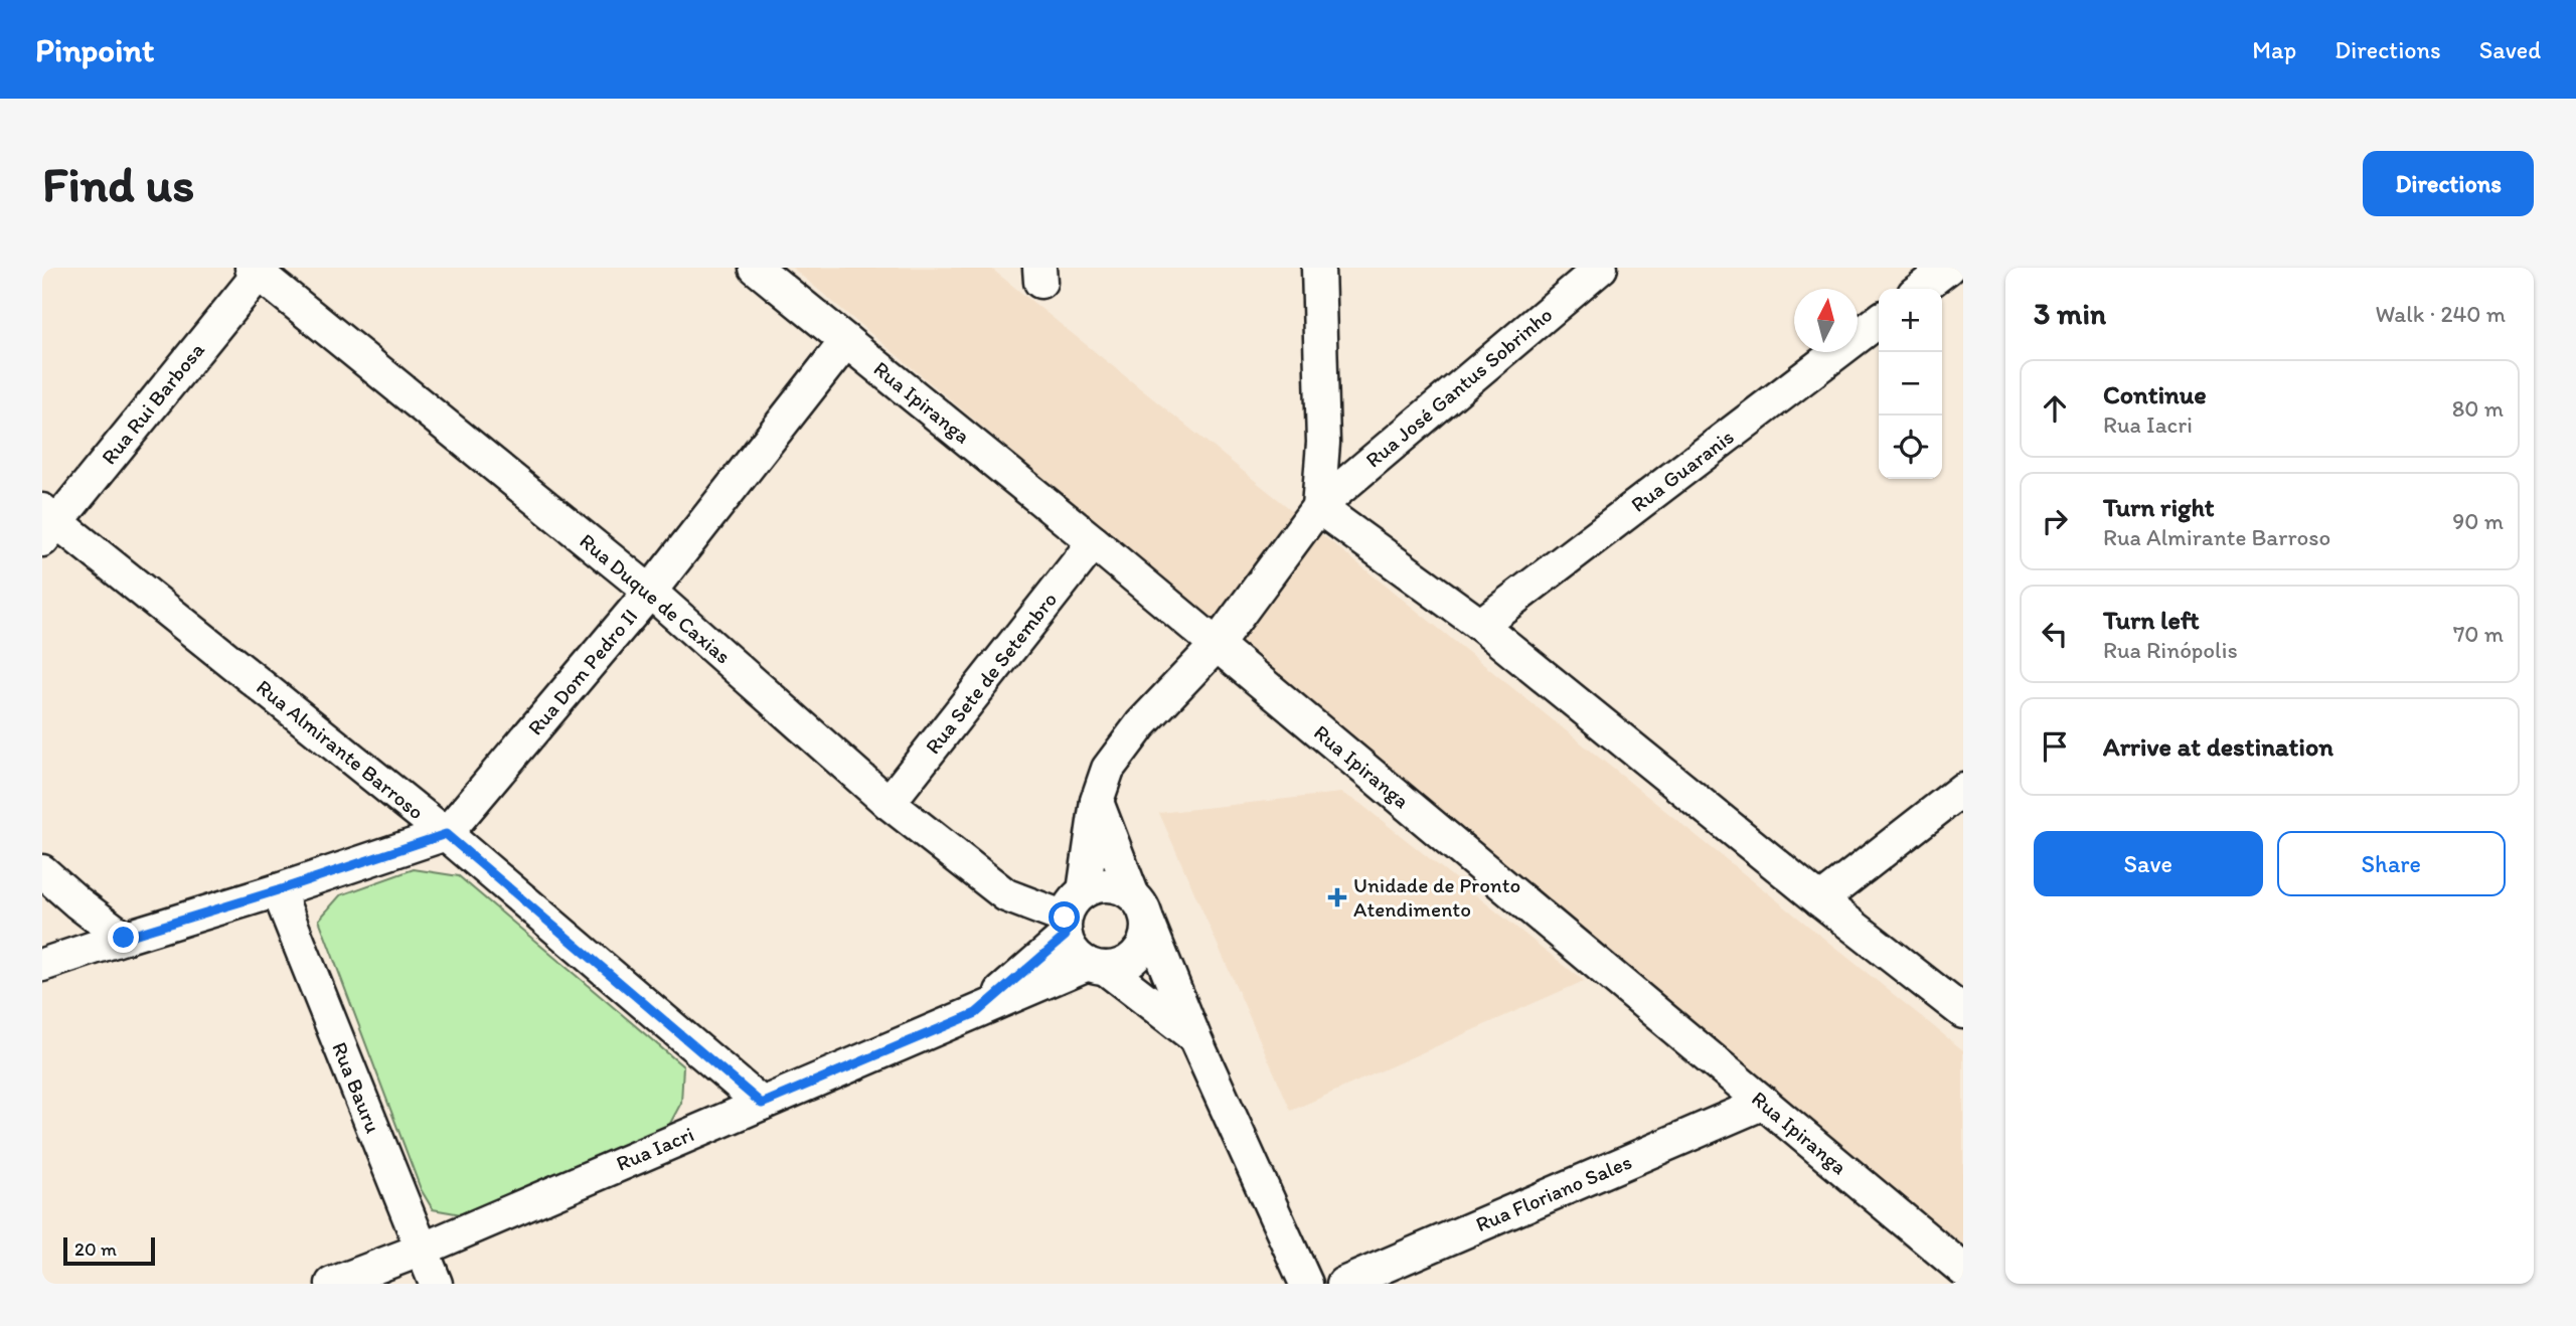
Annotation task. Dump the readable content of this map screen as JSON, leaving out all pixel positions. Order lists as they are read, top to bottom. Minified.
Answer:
{"streets":{"street":["Rua José Gantus Sobrinho","Rua Ipiranga","Rua Rui Barbosa","Rua Guaranis","Rua Duque de Caxias","Rua Dom Pedro II","Rua Sete de Setembro","Rua Almirante Barroso","Rua Bauru","Rua Iacri","Rua Floriano Sales"]},"crossings":[["Rua José Gantus Sobrinho","Rua Ipiranga"],["Rua José Gantus Sobrinho","Rua Duque de Caxias"],["Rua José Gantus Sobrinho","Rua Iacri"],["Rua Ipiranga","Rua Dom Pedro II"],["Rua Ipiranga","Rua Sete de Setembro"],["Rua Ipiranga","Rua Floriano Sales"],["Rua Rui Barbosa","Rua Duque de Caxias"],["Rua Rui Barbosa","Rua Almirante Barroso"],["Rua Duque de Caxias","Rua Dom Pedro II"],["Rua Duque de Caxias","Rua Sete de Setembro"],["Rua Duque de Caxias","Rua Iacri"],["Rua Dom Pedro II","Rua Almirante Barroso"],["Rua Almirante Barroso","Rua Iacri"],["Rua Bauru","Rua Iacri"]],"places":{"health":["Unidade de Pronto Atendimento"]},"scale_bar":"20 m","north":"top","page":{"header":"Pinpoint","nav":["Map","Directions","Saved"],"buttons":["Directions",["Save","Share"]],"title":"Find us","heading":["3 min","Walk · 240 m"],"map_buttons":["+","−"],"list":[["Continue","Rua Iacri","80 m"],["Turn right","Rua Almirante Barroso","90 m"],["Turn left","Rua Rinópolis","70 m"],"Arrive at destination"],"scale":"20 m"}}
